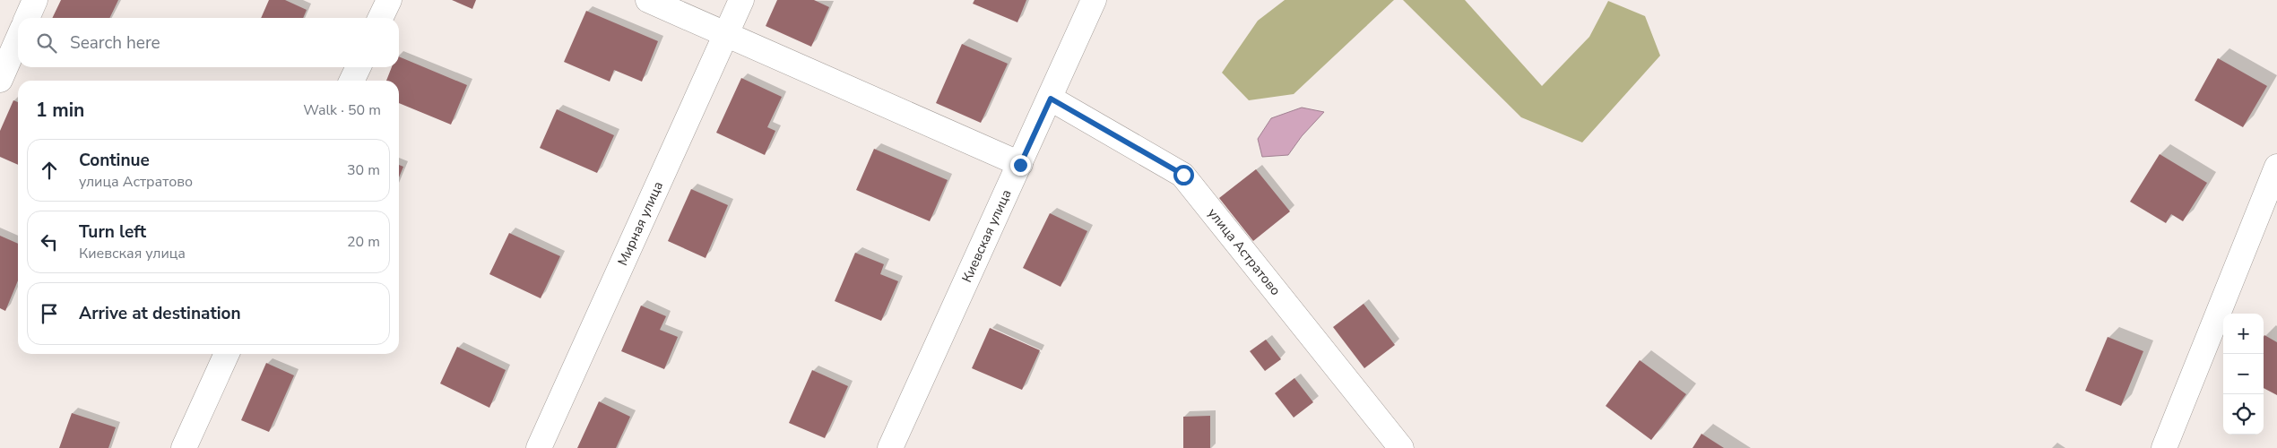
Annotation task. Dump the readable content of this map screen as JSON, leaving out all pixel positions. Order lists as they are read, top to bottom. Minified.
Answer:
{"streets":{"street":["Мирная улица","Киевская улица","улица Астратово"]},"crossings":[["Киевская улица","улица Астратово"]],"page":{"search":"Search here","heading":["1 min","Walk · 50 m"],"list":[["Continue","улица Астратово","30 m"],["Turn left","Киевская улица","20 m"],"Arrive at destination"],"map_buttons":["+","−"]}}
